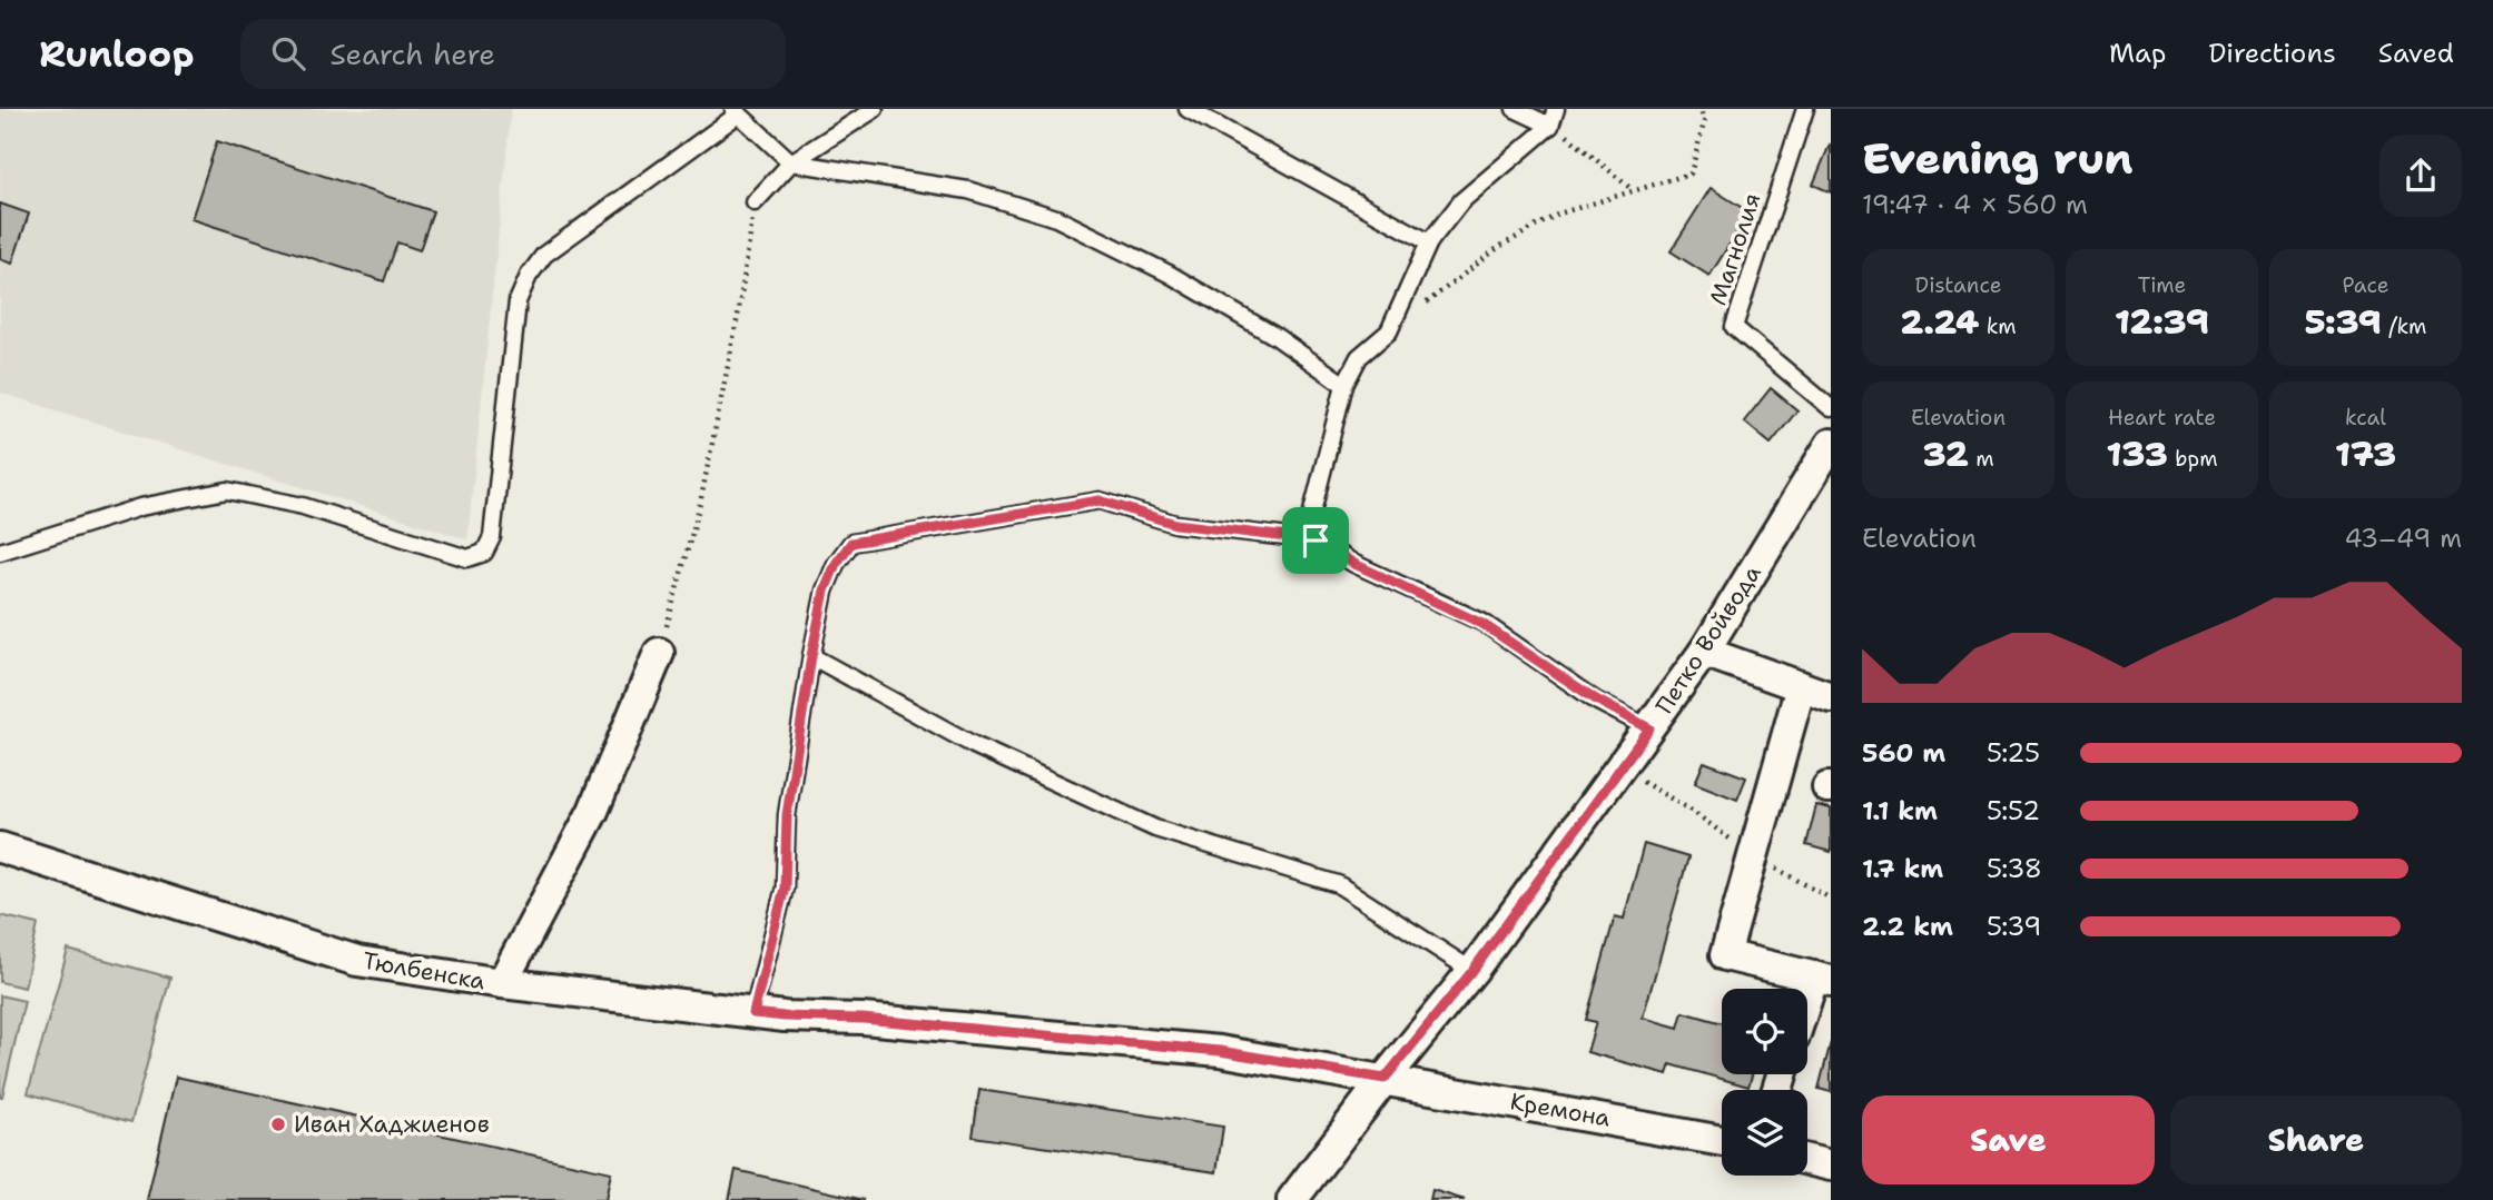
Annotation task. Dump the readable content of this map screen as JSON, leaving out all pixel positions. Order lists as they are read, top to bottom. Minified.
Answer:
{"streets":{"street":["Петко Войвода","Тюлбенска","Кремона"],"lane":["Магнолия"]},"crossings":[["Петко Войвода","Кремона"],["Тюлбенска","Кремона"]],"places":["Иван Хаджиенов"],"page":{"header":"Runloop","search":"Search here","nav":["Map","Directions","Saved"],"heading":["Evening run","19:47 · 4 × 560 m"],"stats":[["Distance","2.24 km"],["Time","12:39"],["Pace","5:39 /km"],["Elevation","32 m"],["Heart rate","133 bpm"],["kcal","173"]],"chart":["Elevation","43–49 m"],"list":[{"name":"560 m","note":"5:25"},{"name":"1.1 km","note":"5:52"},{"name":"1.7 km","note":"5:38"},{"name":"2.2 km","note":"5:39"}],"buttons":["Save","Share"]}}
